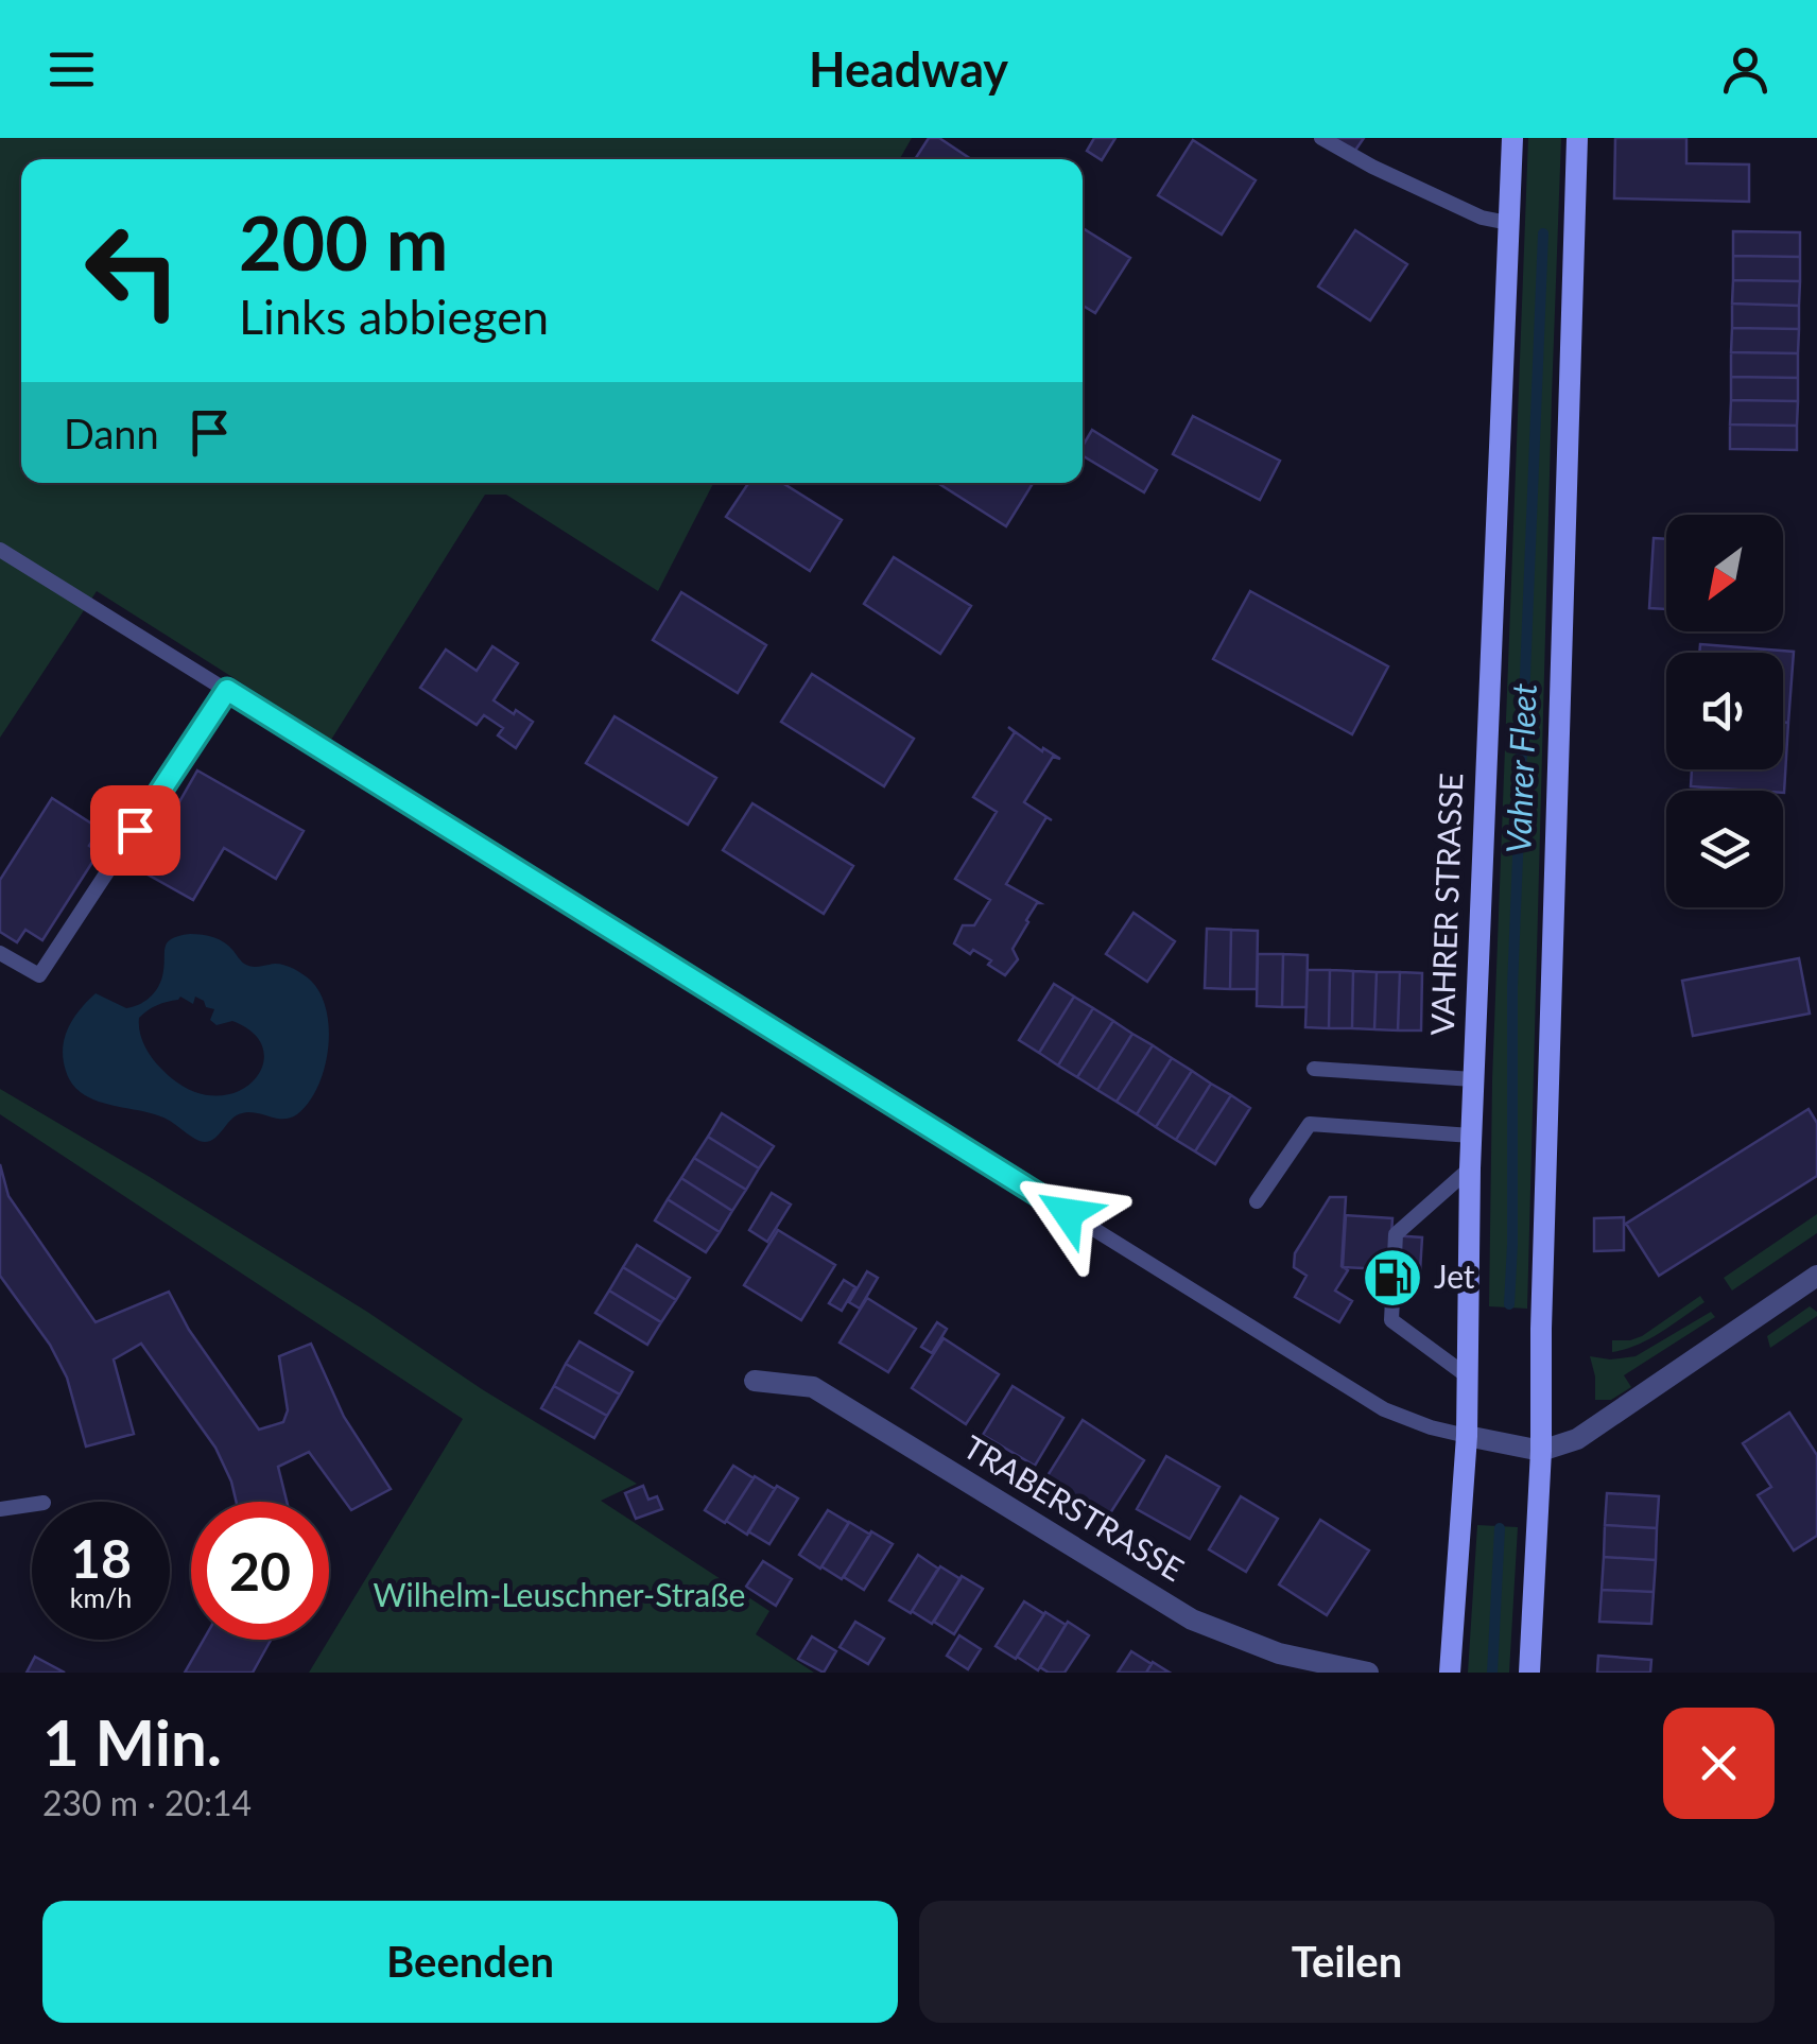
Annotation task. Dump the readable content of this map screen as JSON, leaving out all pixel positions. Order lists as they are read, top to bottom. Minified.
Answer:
{"streets":{"main road":["VAHRER STRASSE"],"street":["TRABERSTRASSE"]},"water":["Vahrer Fleet"],"parks":["Wilhelm-Leuschner-Straße"],"places":{"fuel station":["Jet"]},"north":"bottom left","page":{"header":"Headway","turn":["200 m","Links abbiegen"],"then":"Dann","speed":"18 km/h","limit":"20","heading":["1 Min.","230 m · 20:14"],"buttons":["Beenden","Teilen"]}}
